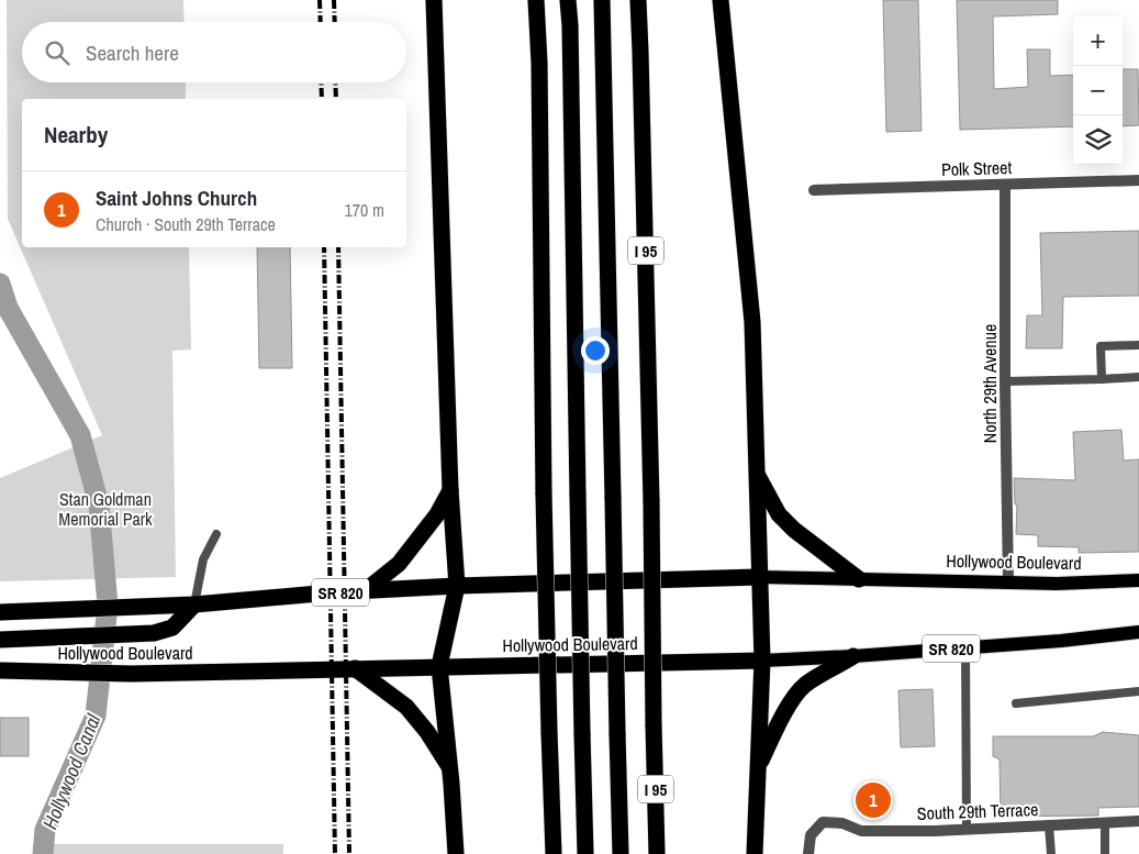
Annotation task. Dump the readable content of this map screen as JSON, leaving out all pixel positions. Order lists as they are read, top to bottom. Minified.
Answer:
{"streets":{"highway":["I 95","Hollywood Boulevard","SR 820"],"street":["Polk Street","North 29th Avenue","South 29th Terrace"]},"crossings":[["Polk Street","North 29th Avenue"],["North 29th Avenue","Hollywood Boulevard"]],"water":["Hollywood Canal"],"parks":["Stan Goldman Memorial Park"],"page":{"map_buttons":["+","−"],"search":"Search here","heading":"Nearby","list":[{"mark":"1","name":"Saint Johns Church","note":"Church · South 29th Terrace","value":"170 m"}],"pins":"1"}}
